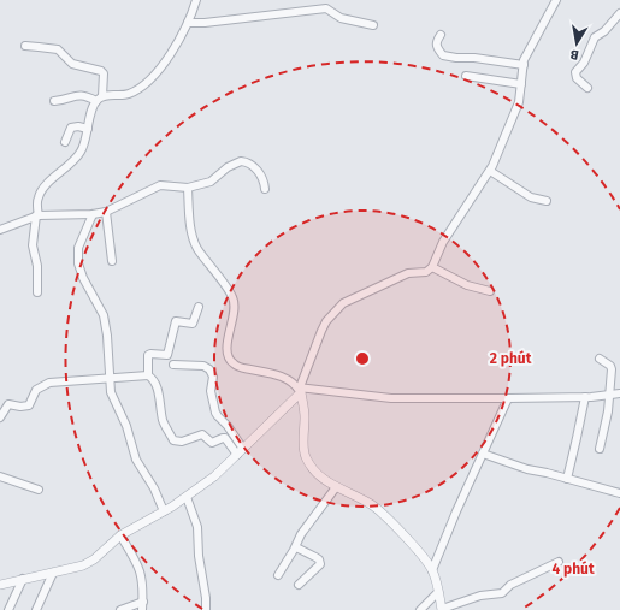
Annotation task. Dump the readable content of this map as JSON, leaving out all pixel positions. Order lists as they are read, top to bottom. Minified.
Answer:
{"north":"bottom","rings":["2 phút","4 phút"]}
